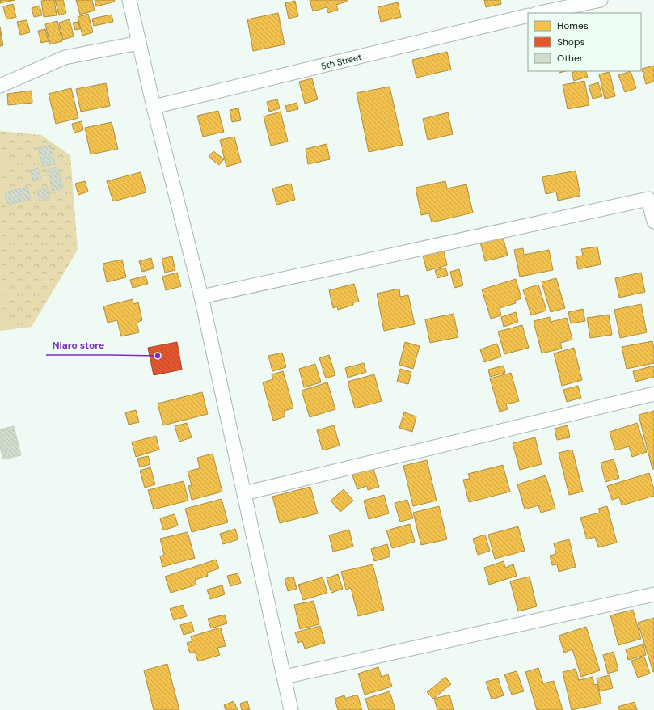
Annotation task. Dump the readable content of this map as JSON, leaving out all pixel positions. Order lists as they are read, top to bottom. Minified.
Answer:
{"streets":{"street":["5th Street"]},"places":["Niaro store"],"legend":["Homes","Shops","Other"]}
